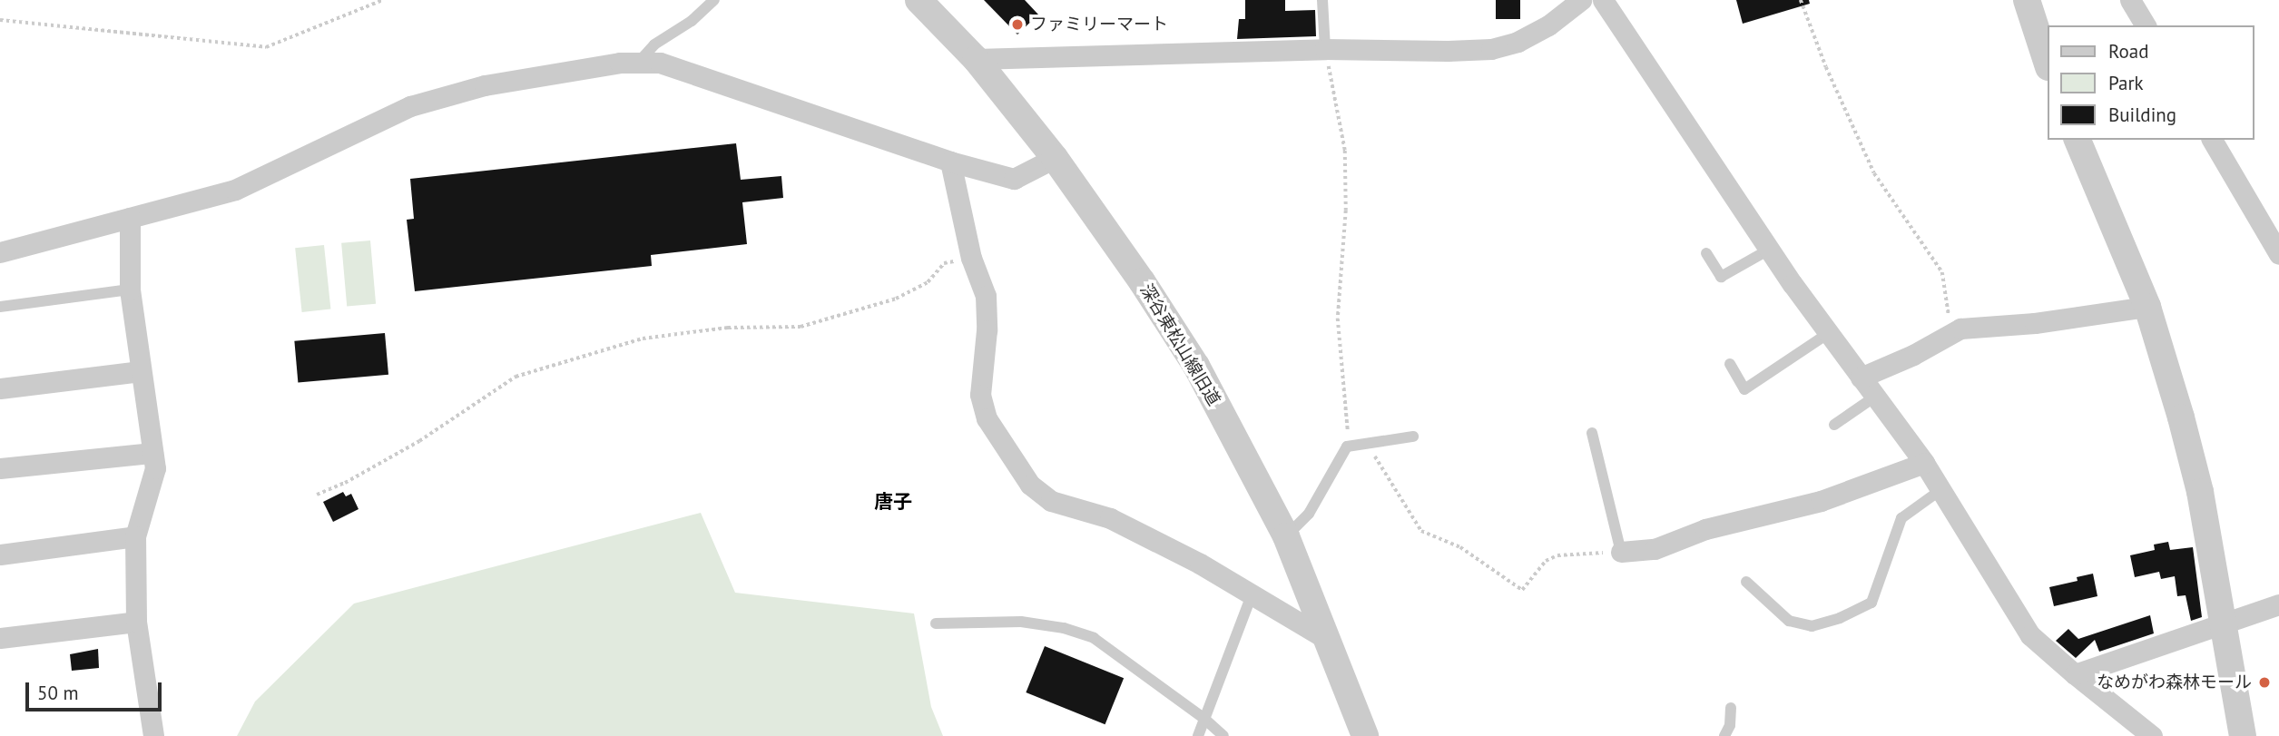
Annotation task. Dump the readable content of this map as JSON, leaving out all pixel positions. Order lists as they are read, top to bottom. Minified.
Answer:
{"streets":{"street":["深谷東松山線旧道"]},"districts":["唐子"],"places":["ファミリーマート","なめがわ森林モール"],"legend":["Road","Park","Building"],"scale_bar":"50 m"}
